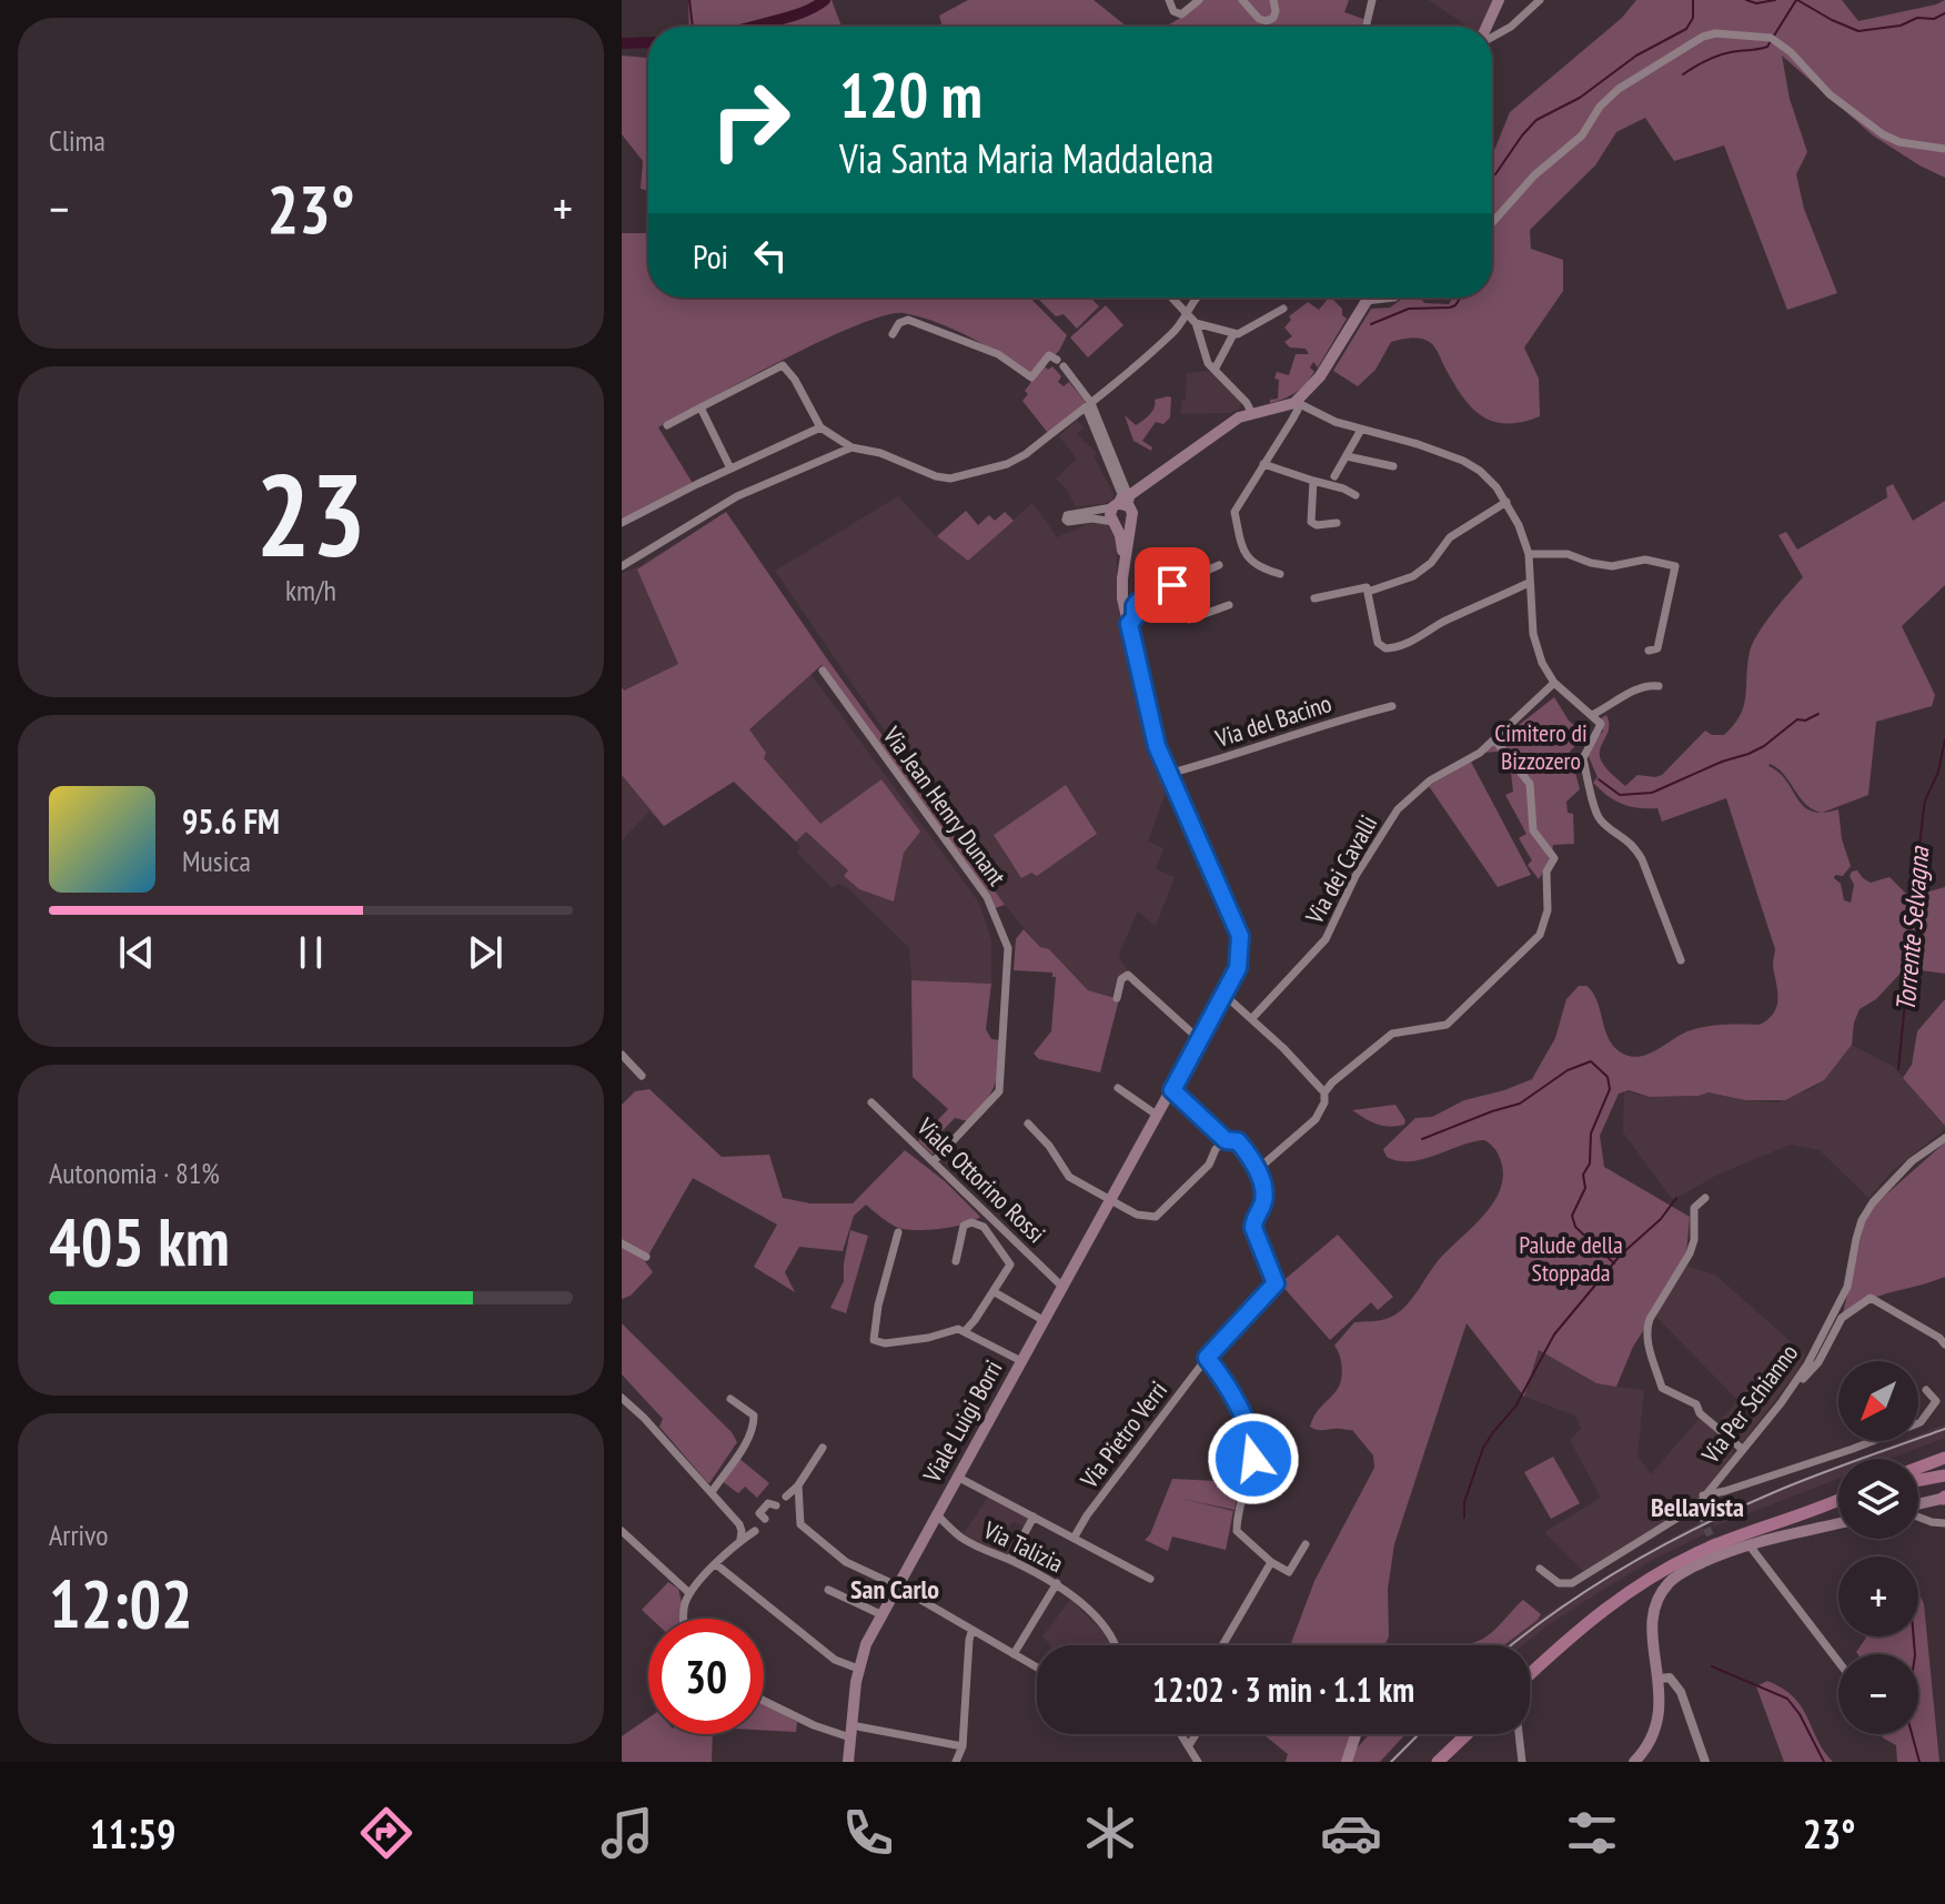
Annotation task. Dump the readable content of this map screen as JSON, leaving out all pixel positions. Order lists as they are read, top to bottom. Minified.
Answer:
{"streets":{"main road":["Viale Luigi Borri"],"street":["Via del Bacino","Via Jean Henry Dunant","Via dei Cavalli","Viale Ottorino Rossi","Via Per Schianno","Via Pietro Verri","Via Talizia"]},"crossings":[["Via del Bacino","Viale Luigi Borri"],["Via Jean Henry Dunant","Viale Ottorino Rossi"],["Viale Ottorino Rossi","Viale Luigi Borri"],["Viale Luigi Borri","Via Talizia"]],"districts":["Bellavista","San Carlo"],"water":["Torrente Selvagna"],"parks":["Cimitero di Bizzozero","Palude della Stoppada"],"north":"bottom left","page":{"tile":["Clima",["23","km/h"],["Autonomia · 81%","405 km"],["Arrivo","12:02"]],"turn":["120 m","Via Santa Maria Maddalena"],"heat":["−","23°","+"],"then":"Poi","song":["95.6 FM","Musica"],"map_buttons":["+","−"],"limit":"30","trip":"12:02 · 3 min · 1.1 km","tabs":["11:59","23°"]}}
